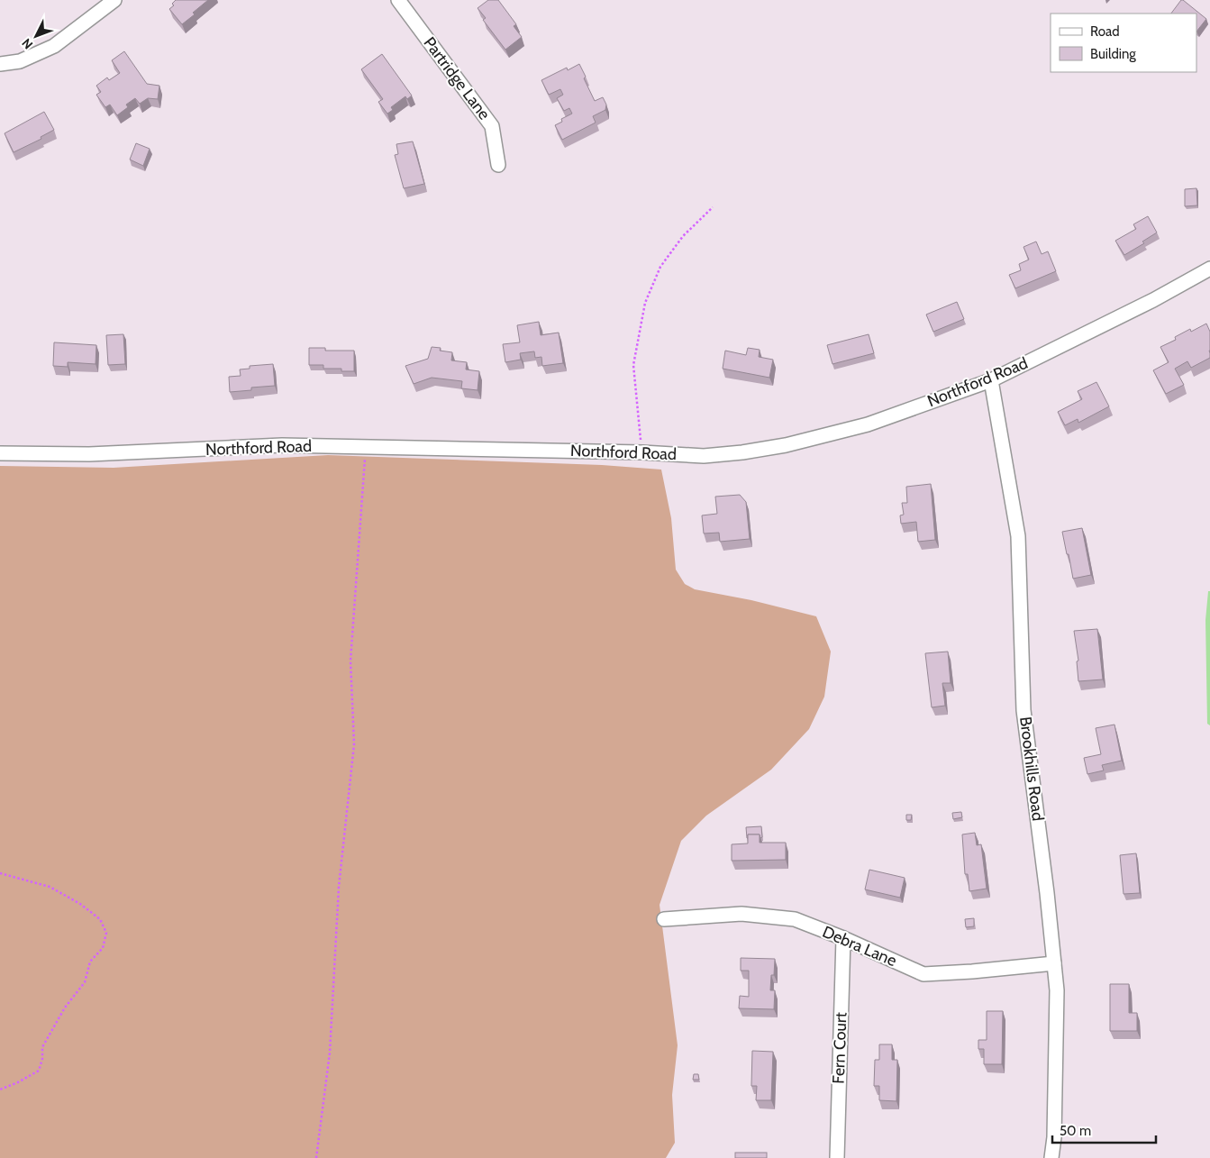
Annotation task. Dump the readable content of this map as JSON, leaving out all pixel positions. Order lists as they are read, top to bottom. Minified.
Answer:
{"streets":{"street":["Partridge Lane","Northford Road","Brookhills Road","Debra Lane","Fern Court"]},"crossings":[["Northford Road","Brookhills Road"],["Brookhills Road","Debra Lane"],["Debra Lane","Fern Court"]],"legend":["Road","Building"],"scale_bar":"50 m","north":"bottom left"}
